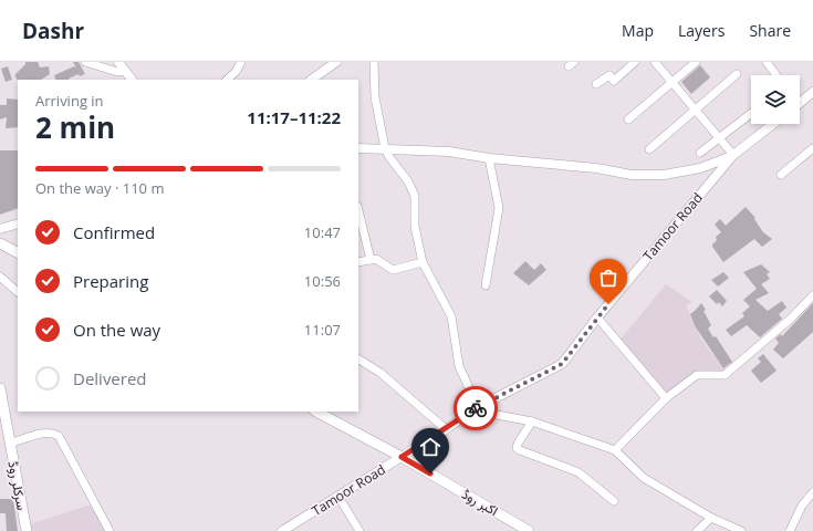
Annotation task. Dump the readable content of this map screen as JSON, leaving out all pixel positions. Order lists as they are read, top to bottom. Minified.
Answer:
{"streets":{"main road":["سرکلر روڈ","اکبر روڈ"],"street":["Tamoor Road"]},"crossings":[["Tamoor Road","اکبر روڈ"]],"page":{"header":"Dashr","nav":["Map","Layers","Share"],"heading":["2 min","Arriving in","11:17–11:22"],"bar":"On the way · 110 m","list":[["Confirmed","10:47"],["Preparing","10:56"],["On the way","11:07"],"Delivered"]}}
